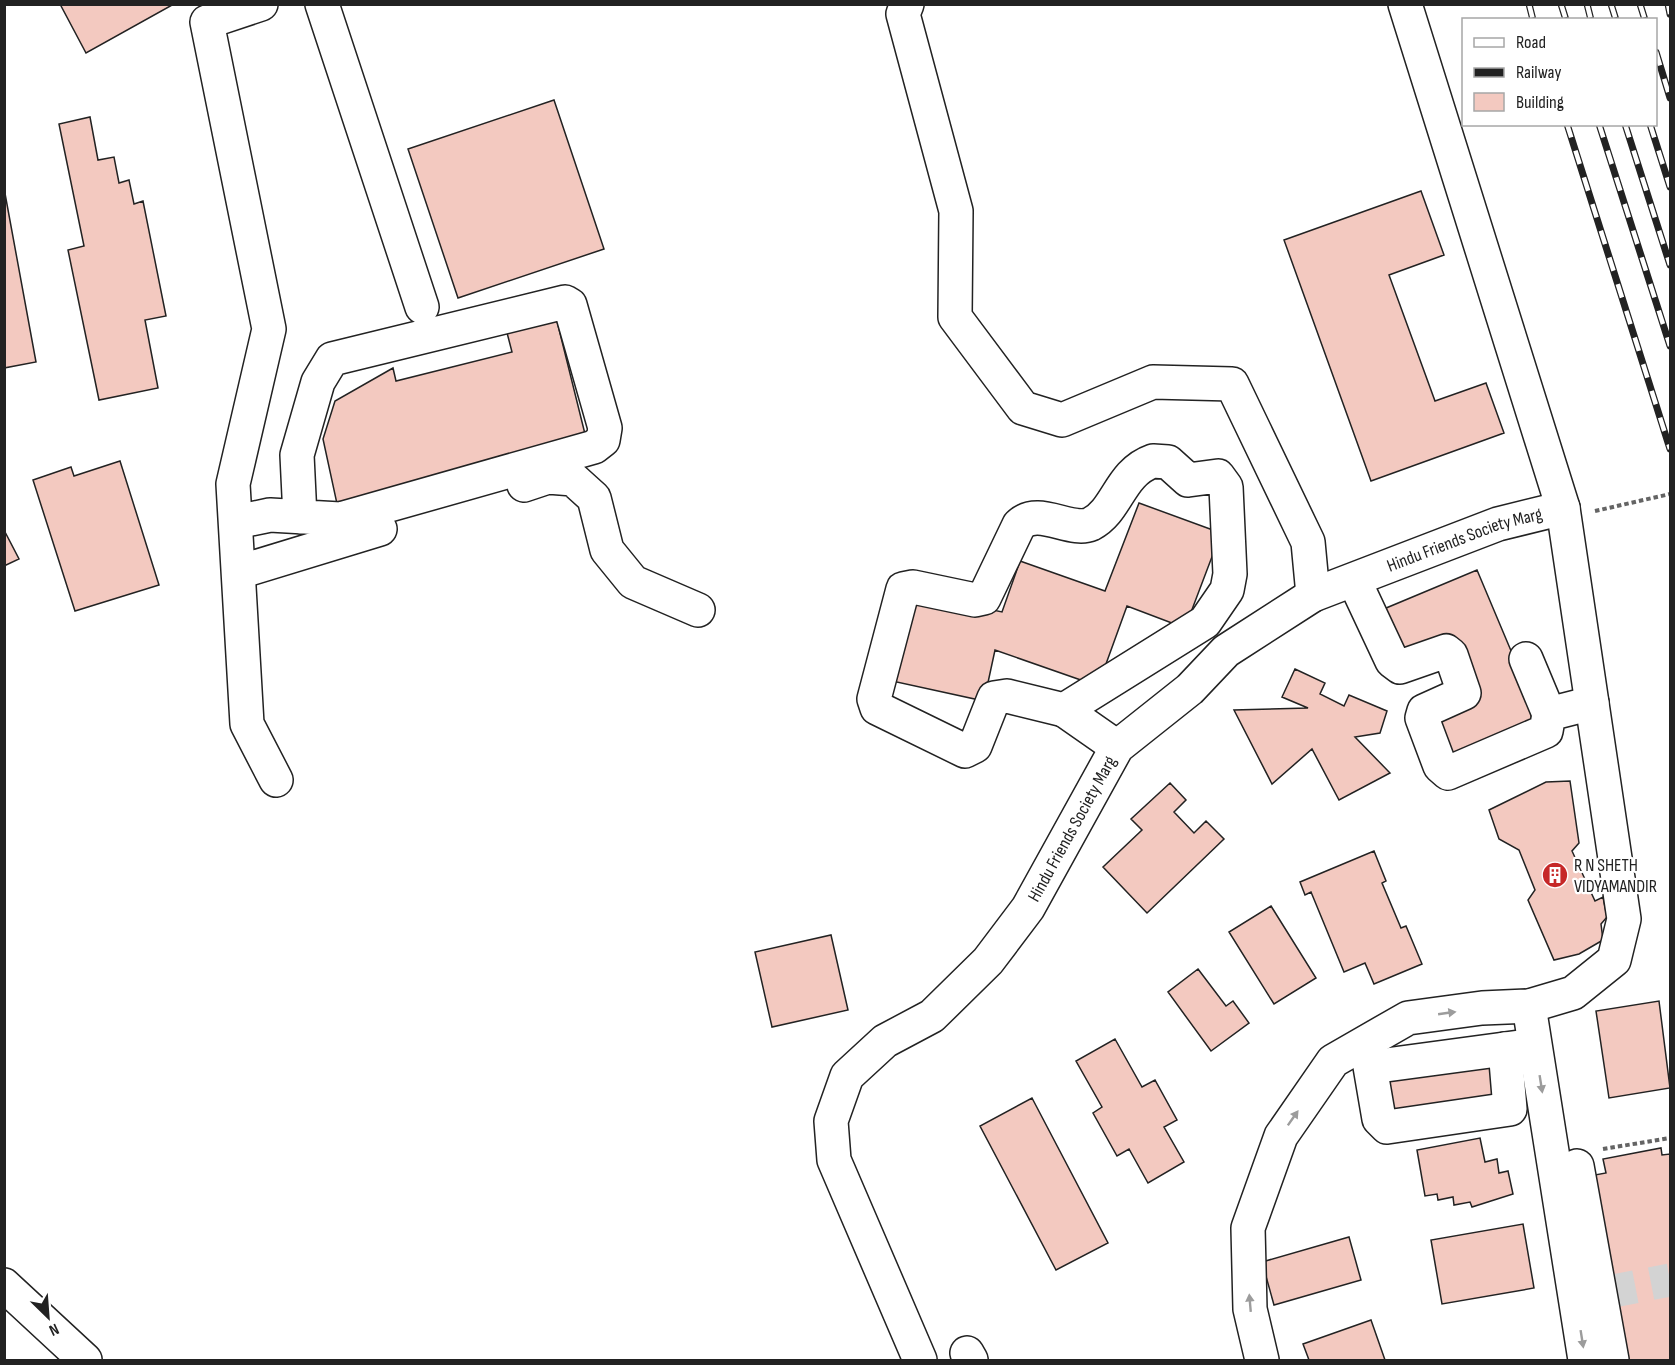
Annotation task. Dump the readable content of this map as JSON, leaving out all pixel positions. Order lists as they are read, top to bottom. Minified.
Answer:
{"streets":{"street":["Hindu Friends Society Marg"]},"places":{"building":["R N SHETH VIDYAMANDIR"]},"legend":["Road","Railway","Building"],"north":"bottom right"}
